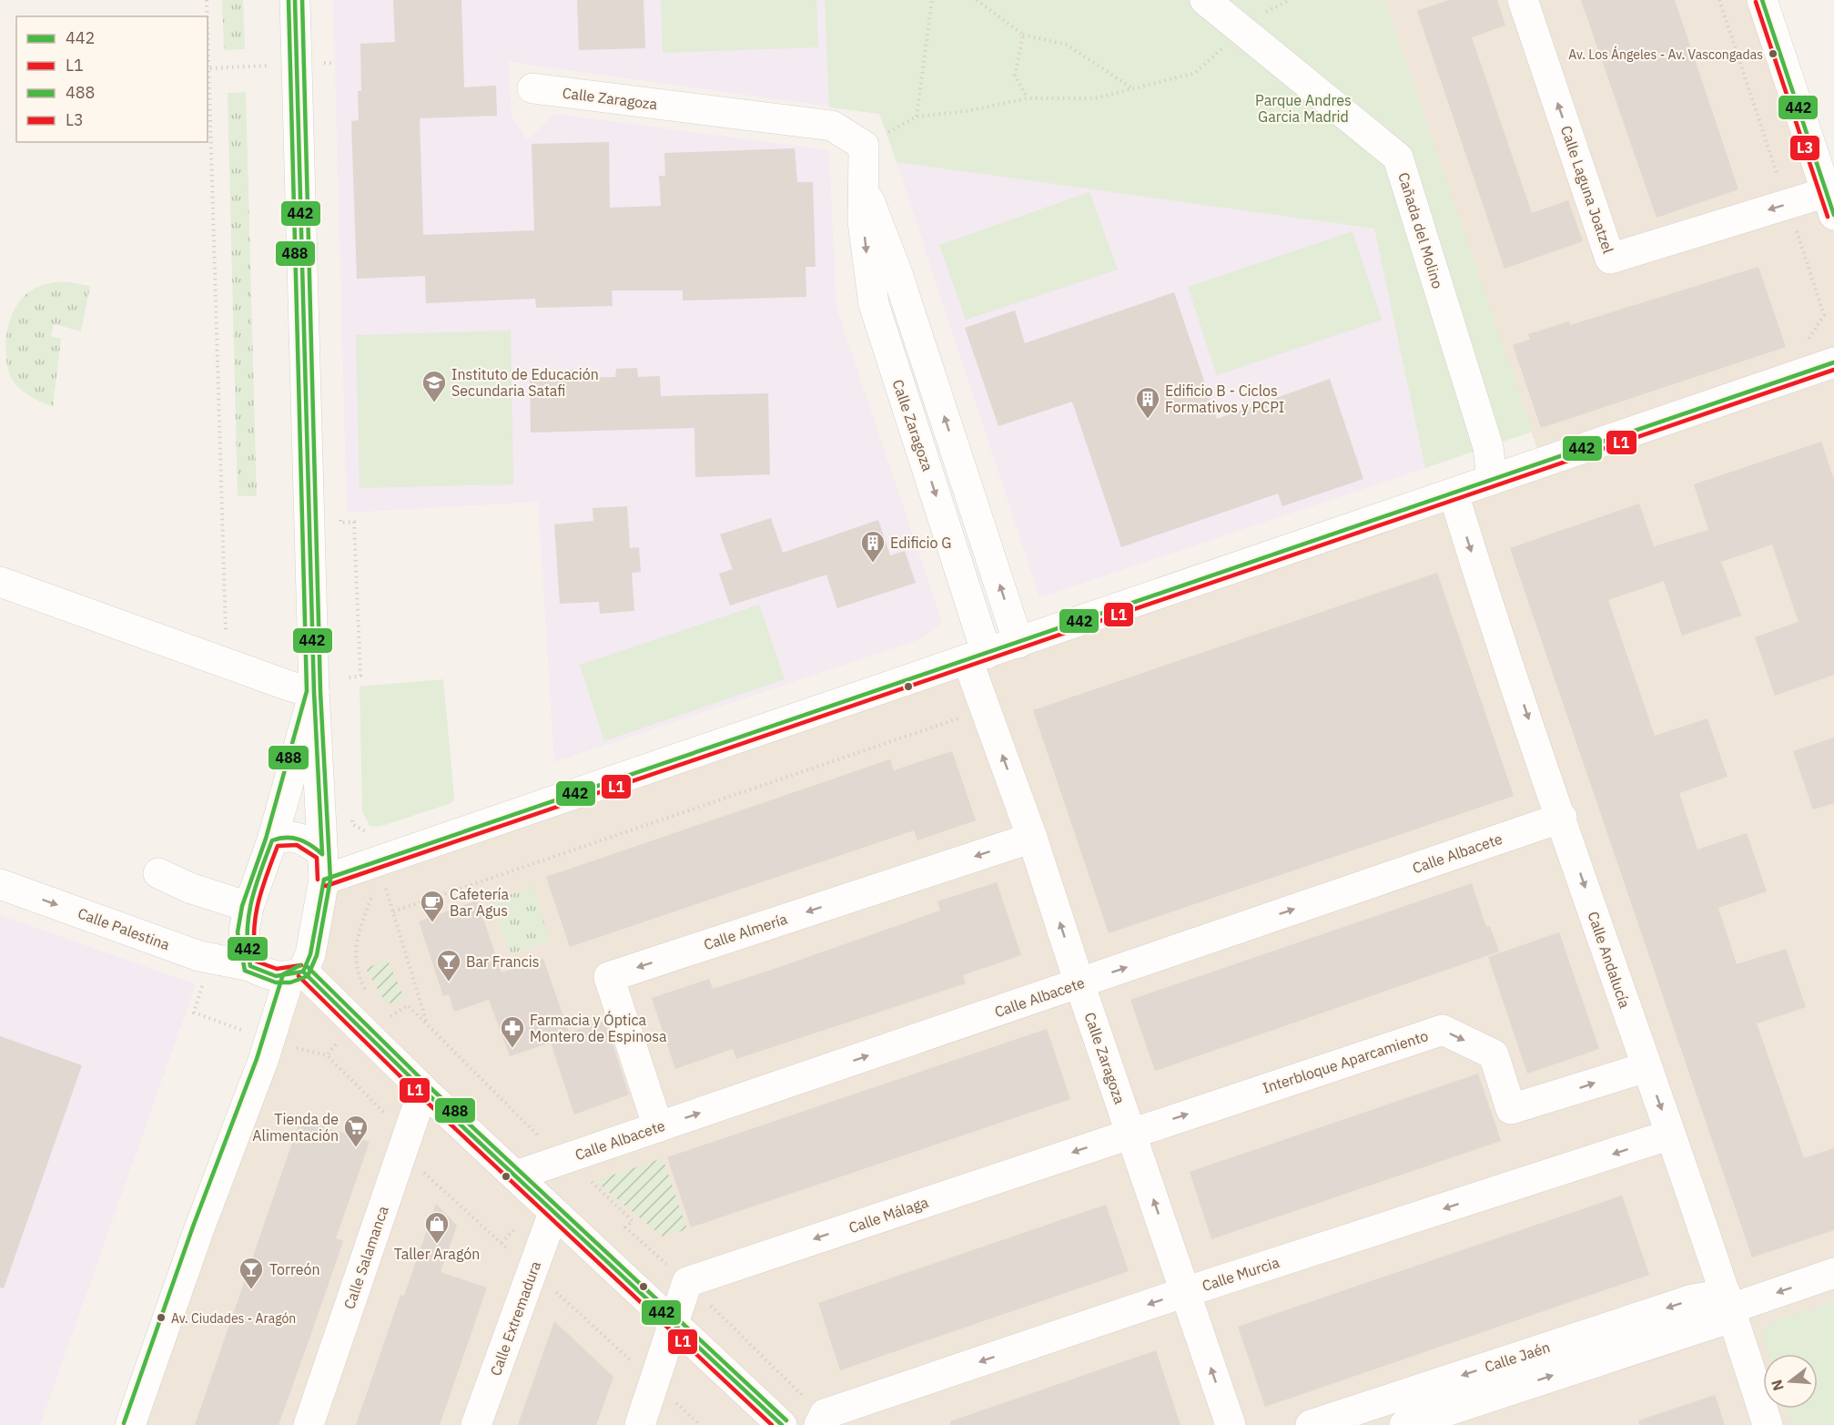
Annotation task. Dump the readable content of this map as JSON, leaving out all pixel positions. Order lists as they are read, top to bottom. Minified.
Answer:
{"streets":{"street":["Calle Zaragoza","Calle Laguna Joatzel","Cañada del Molino","Calle Albacete","Calle Palestina","Calle Almería","Calle Andalucía","Interbloque Aparcamiento","Calle Málaga","Calle Salamanca","Calle Murcia","Calle Extremadura","Calle Jaén"]},"crossings":[["Calle Zaragoza","Calle Albacete"],["Calle Zaragoza","Calle Almería"],["Calle Zaragoza","Interbloque Aparcamiento"],["Calle Zaragoza","Calle Málaga"],["Calle Zaragoza","Calle Murcia"],["Calle Albacete","Calle Almería"],["Calle Albacete","Calle Andalucía"],["Calle Andalucía","Interbloque Aparcamiento"],["Calle Andalucía","Calle Murcia"],["Calle Andalucía","Calle Jaén"],["Interbloque Aparcamiento","Calle Málaga"]],"one_way":["Calle Albacete","Calle Andalucía","Interbloque Aparcamiento","Calle Málaga","Calle Murcia"],"parks":["Parque Andres Garcia Madrid"],"places":{"other":["Av. Los Ángeles - Av. Vascongadas","Av. Ciudades - Aragón"],"school or university":["Instituto de Educación Secundaria Satafi"],"building":["Edificio B - Ciclos Formativos y PCPI","Edificio G"],"cafe":["Cafetería Bar Agus"],"bar":["Bar Francis","Torreón"],"pharmacy":["Farmacia y Óptica Montero de Espinosa"],"supermarket":["Tienda de Alimentación"],"shop":["Taller Aragón"]},"lines":["transit line 442","transit line 488","transit line L3","transit line L1"],"legend":["442","L1","488","L3"],"north":"left"}
